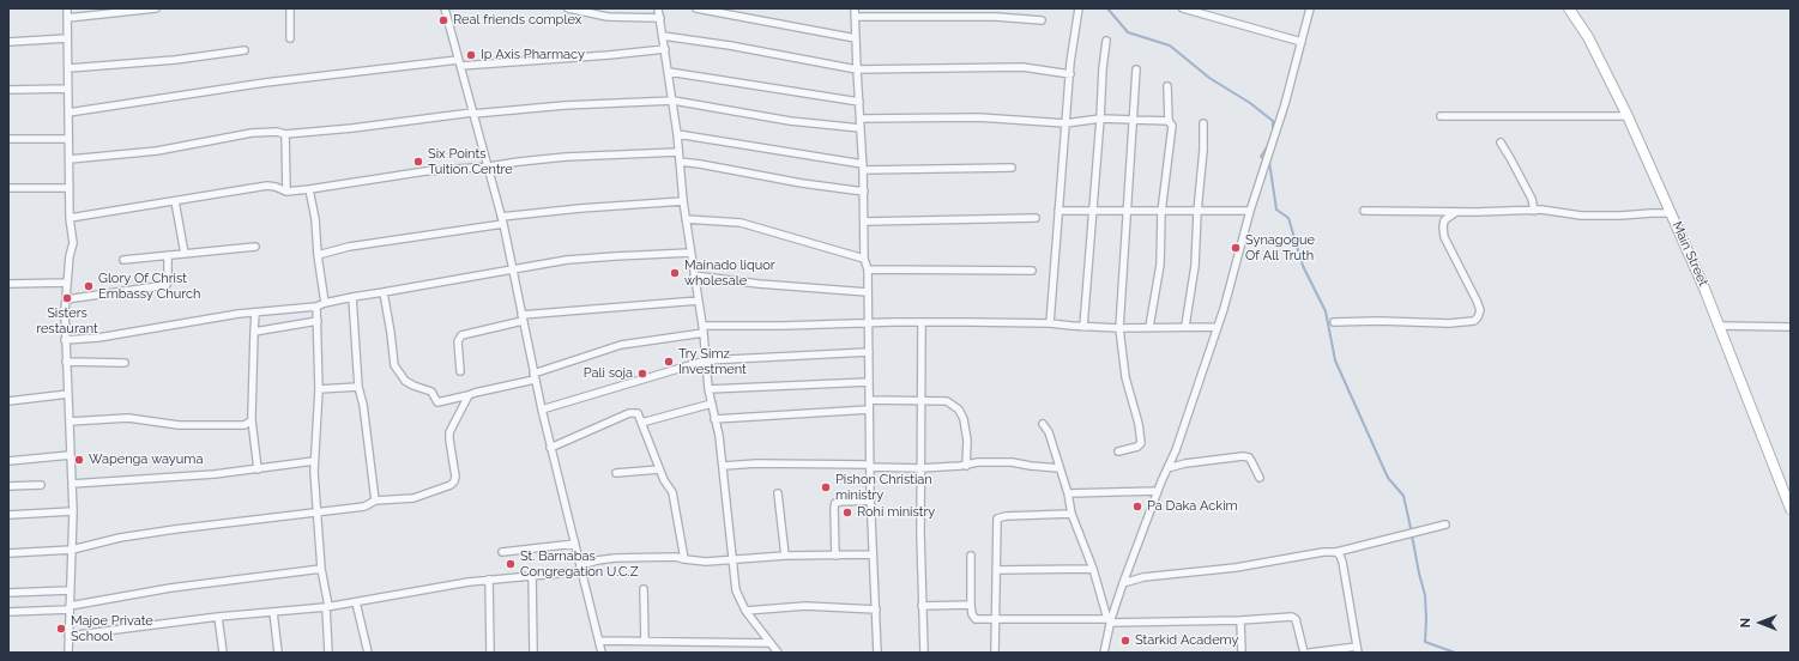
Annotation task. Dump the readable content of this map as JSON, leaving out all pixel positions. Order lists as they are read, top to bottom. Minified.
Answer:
{"streets":{"main road":["Main Street"]},"places":["Real friends complex","Ip Axis Pharmacy","Six Points Tuition Centre","Synagogue Of All Truth","Mainado liquor wholesale","Glory Of Christ Embassy Church","Sisters restaurant","Try Simz Investment","Pali soja","Wapenga wayuma","Pishon Christian ministry","Pa Daka Ackim","Rohi ministry","St. Barnabas Congregation U.C.Z","Majoe Private School","Starkid Academy"],"north":"left"}
